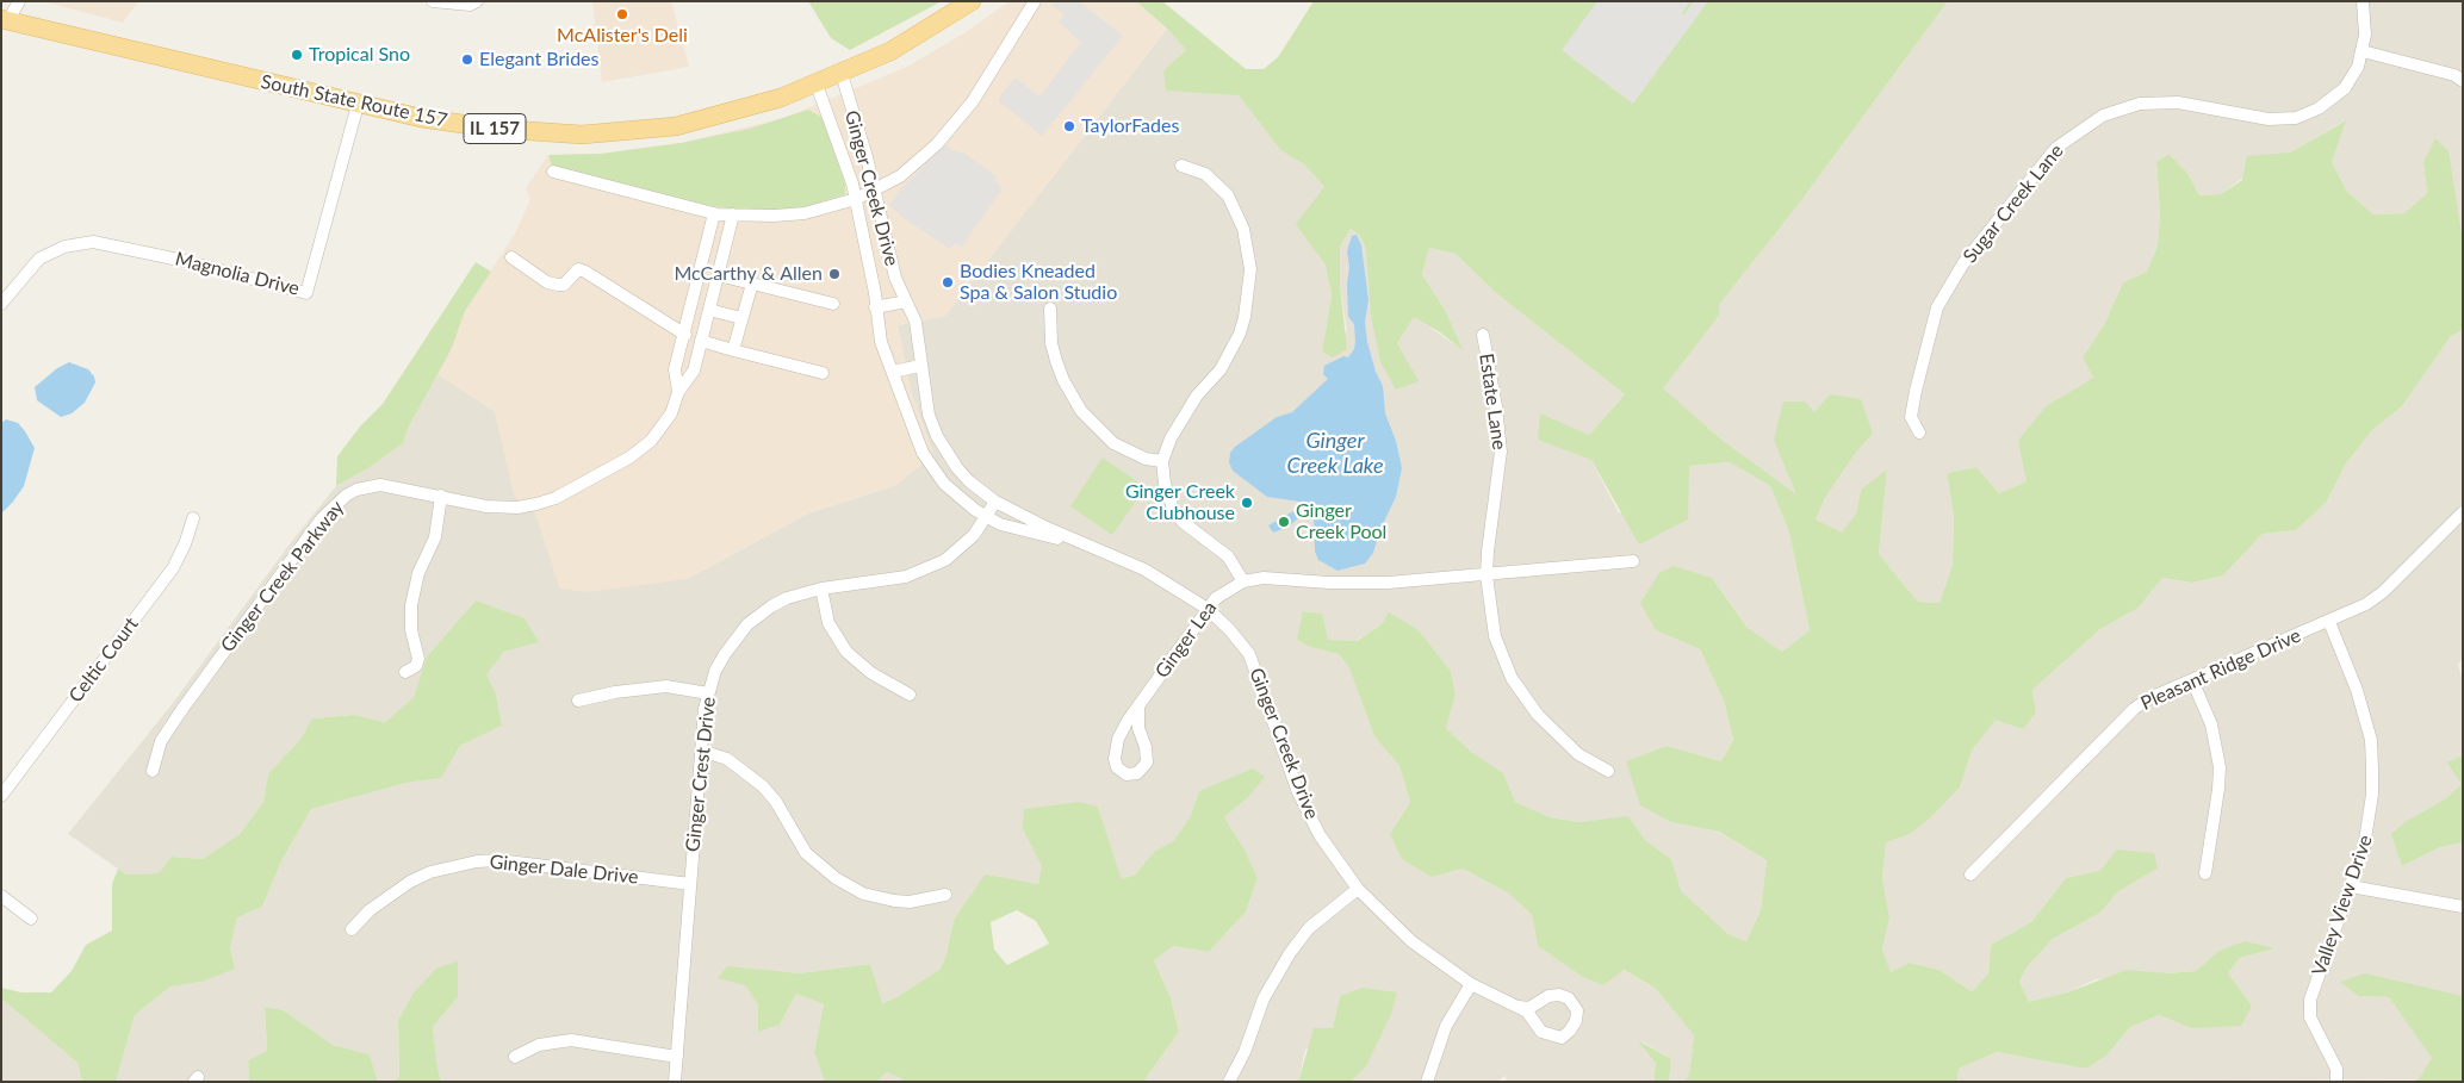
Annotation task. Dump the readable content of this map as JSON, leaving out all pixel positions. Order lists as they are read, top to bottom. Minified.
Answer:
{"streets":{"main road":["South State Route 157","IL 157"],"street":["Ginger Creek Drive","Sugar Creek Lane","Magnolia Drive","Estate Lane","Ginger Creek Parkway","Ginger Lea","Celtic Court","Pleasant Ridge Drive","Ginger Crest Drive","Ginger Dale Drive","Valley View Drive"]},"crossings":[["South State Route 157","Ginger Creek Drive"],["South State Route 157","Magnolia Drive"],["Ginger Creek Drive","Ginger Lea"],["Ginger Creek Drive","Ginger Crest Drive"],["Pleasant Ridge Drive","Valley View Drive"],["Ginger Crest Drive","Ginger Dale Drive"]],"water":["Ginger Creek Lake"],"places":["McAlister's Deli","Tropical Sno","Elegant Brides","TaylorFades","McCarthy & Allen","Bodies Kneaded Spa & Salon Studio","Ginger Creek Clubhouse","Ginger Creek Pool"]}
